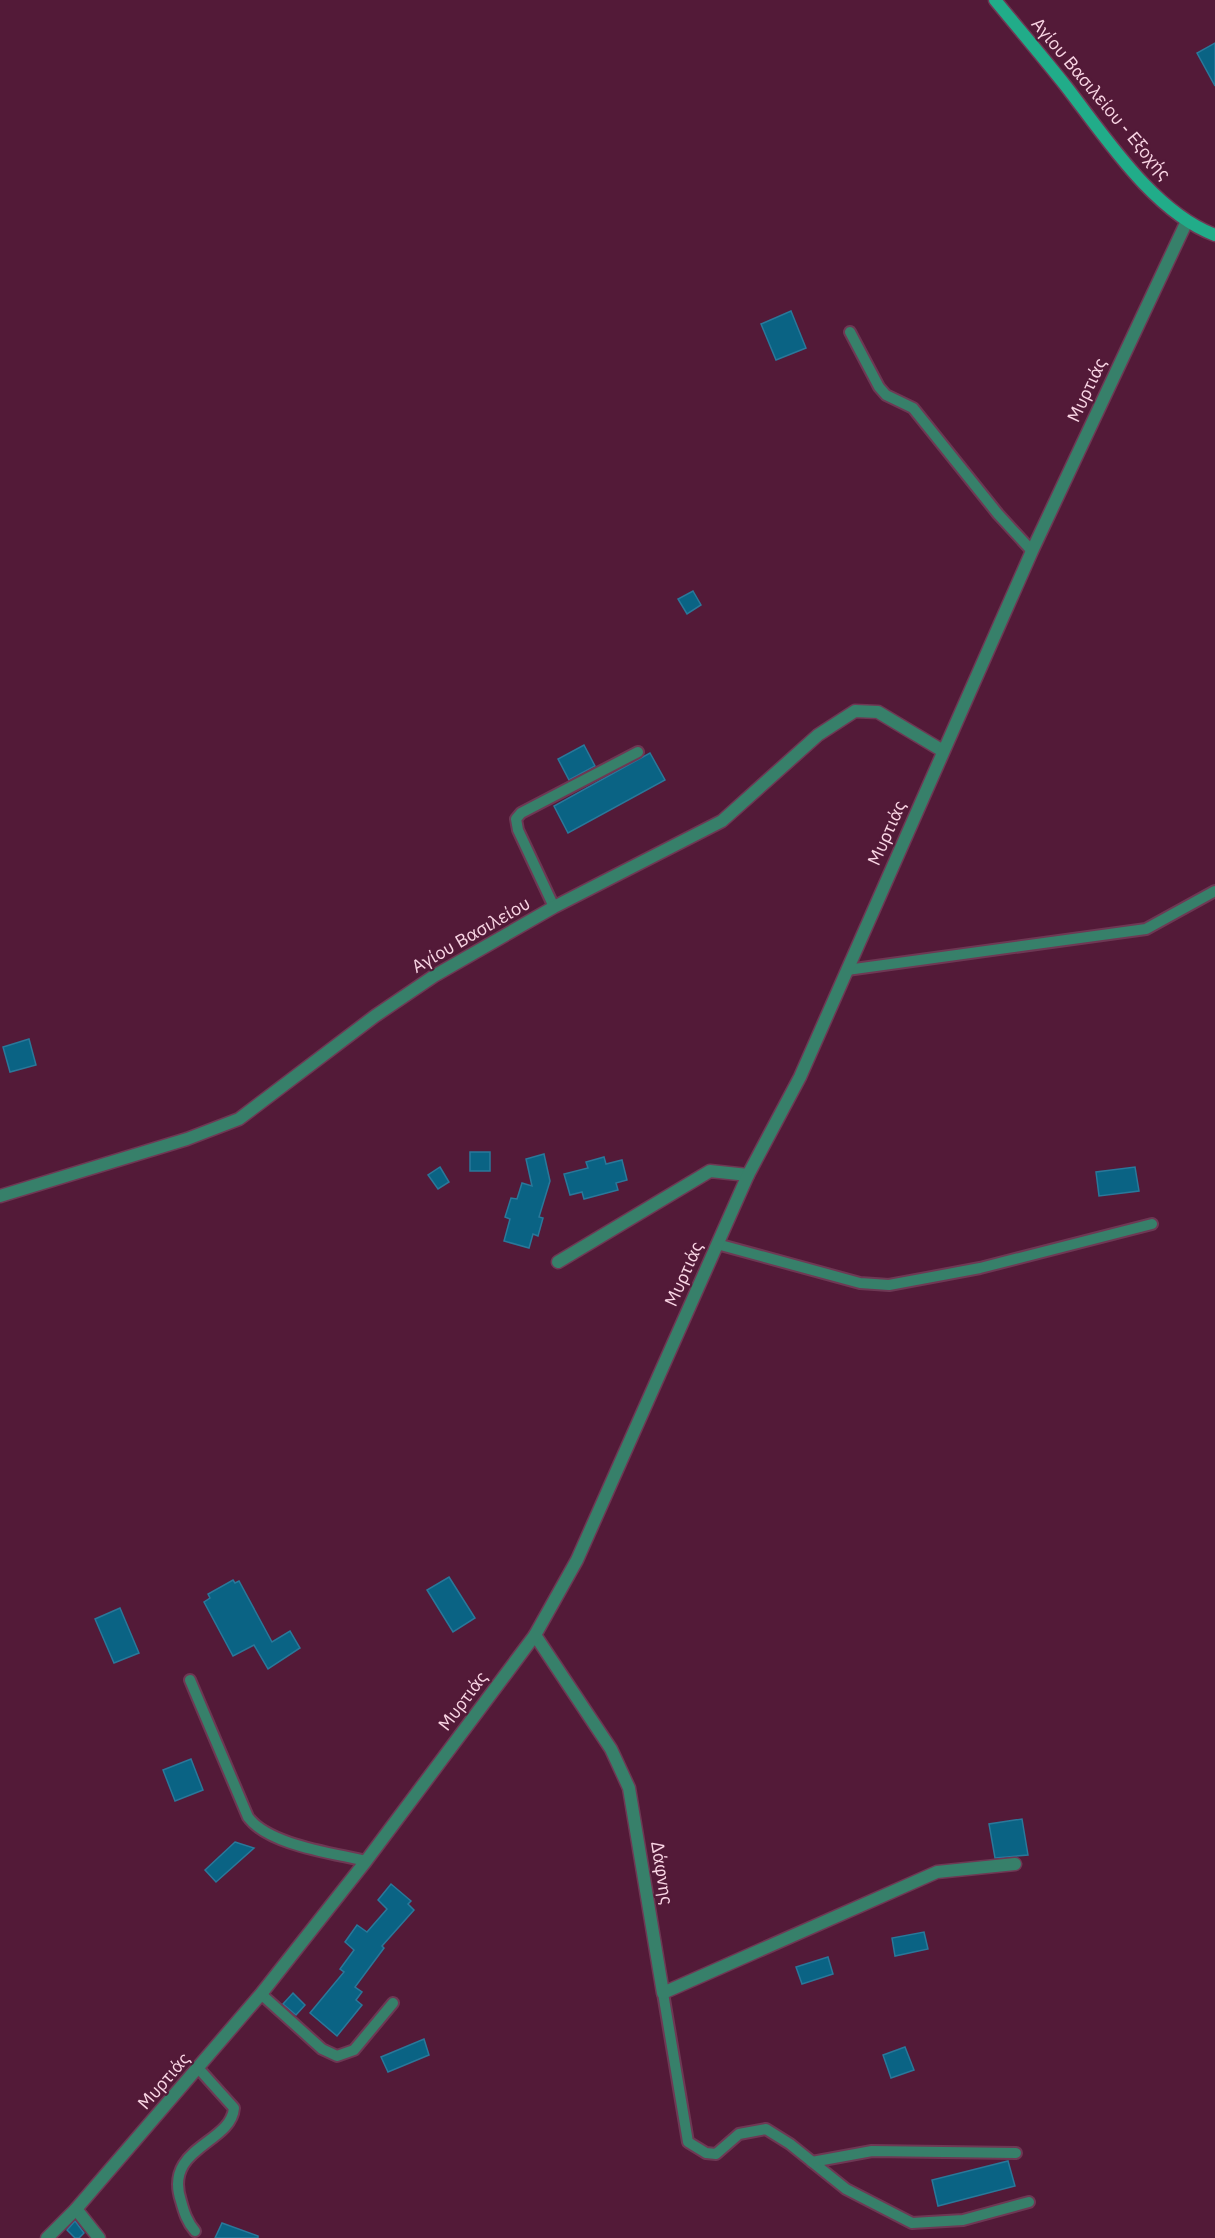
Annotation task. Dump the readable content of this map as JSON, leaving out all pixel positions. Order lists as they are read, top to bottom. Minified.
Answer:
{"streets":{"main road":["Αγίου Βασιλείου - Εξοχής"],"street":["Μυρτιάς","Αγίου Βασιλείου","Δάφνης"]},"crossings":[["Αγίου Βασιλείου - Εξοχής","Μυρτιάς"],["Μυρτιάς","Αγίου Βασιλείου"],["Μυρτιάς","Δάφνης"]]}
